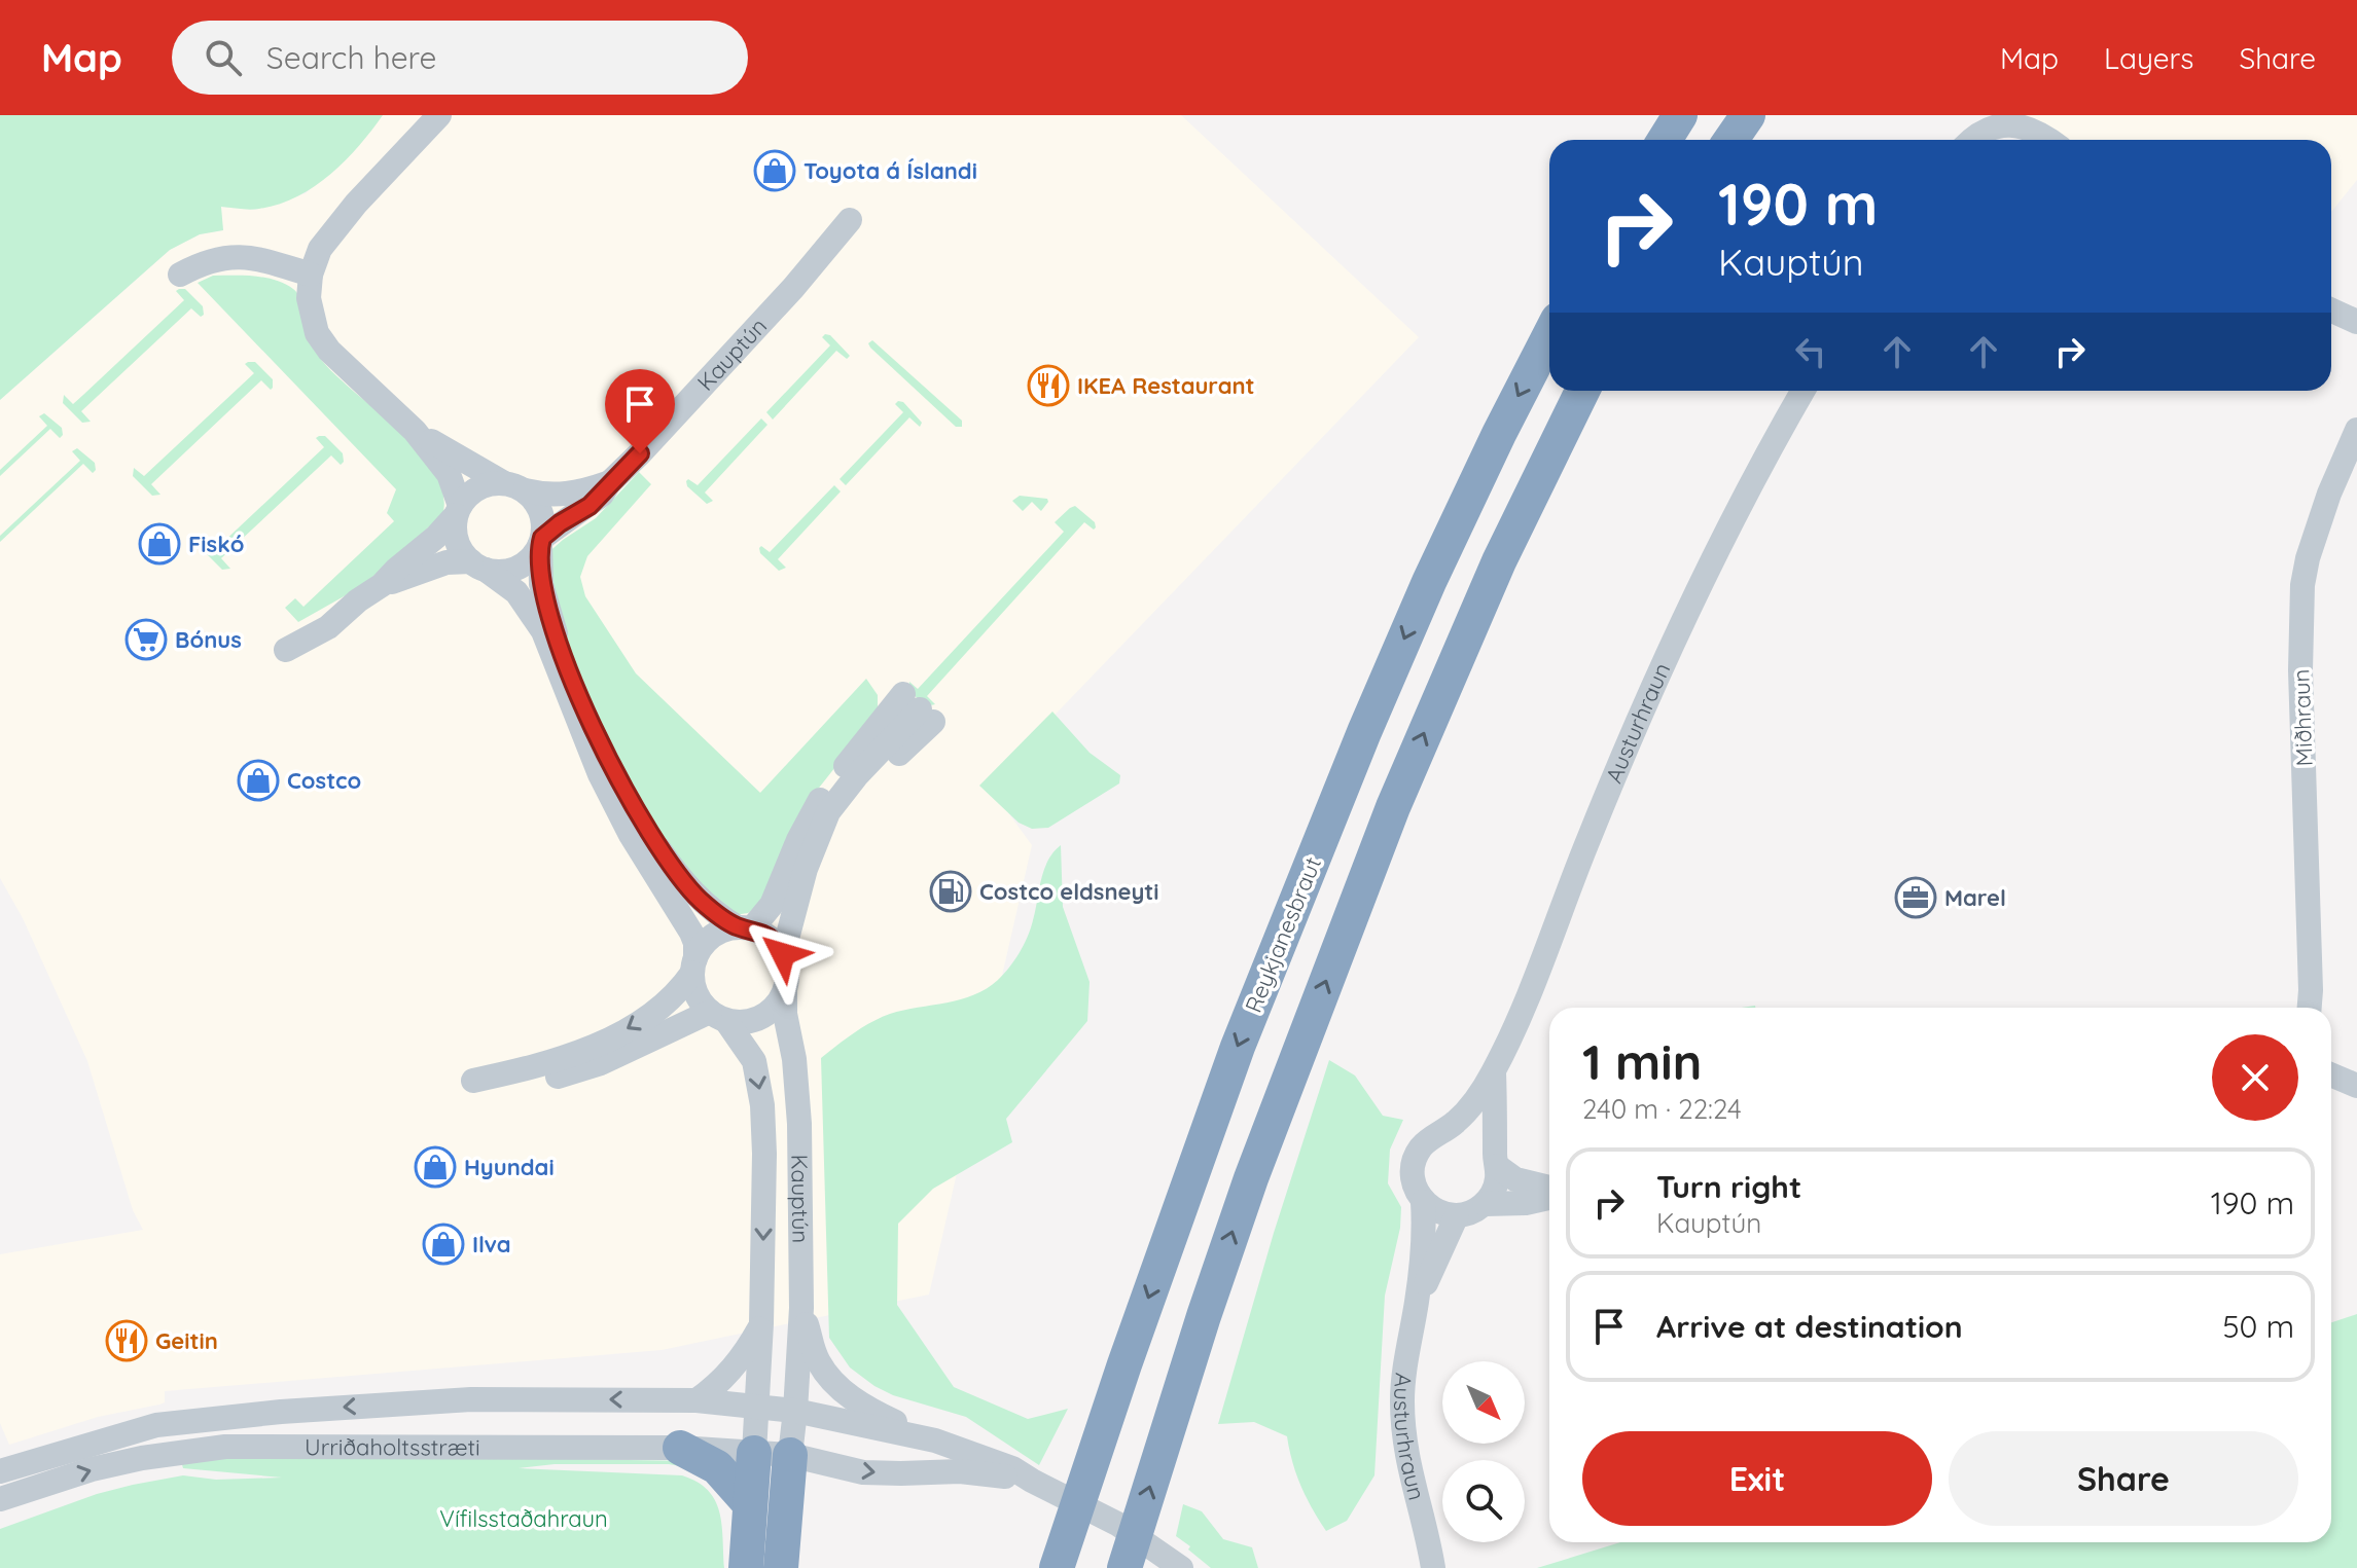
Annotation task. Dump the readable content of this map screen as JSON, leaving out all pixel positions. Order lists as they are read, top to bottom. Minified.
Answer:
{"streets":{"highway":["Reykjanesbraut"],"street":["Kauptún","Miðhraun","Austurhraun","Urriðaholtsstræti"]},"crossings":[["Kauptún","Urriðaholtsstræti"]],"parks":["Vífilsstaðahraun"],"places":{"shop":["Toyota á Íslandi","Fiskó","Costco","Hyundai","Ilva"],"restaurant":["IKEA Restaurant","Geitin"],"supermarket":["Bónus"],"fuel station":["Costco eldsneyti"],"office":["Marel"]},"north":"bottom right","page":{"header":"Map","search":"Search here","nav":["Map","Layers","Share"],"turn":["190 m","Kauptún"],"heading":["1 min","240 m · 22:24"],"list":[{"name":"Turn right","note":"Kauptún","value":"190 m"},{"name":"Arrive at destination","value":"50 m"}],"buttons":["Exit","Share"]}}
